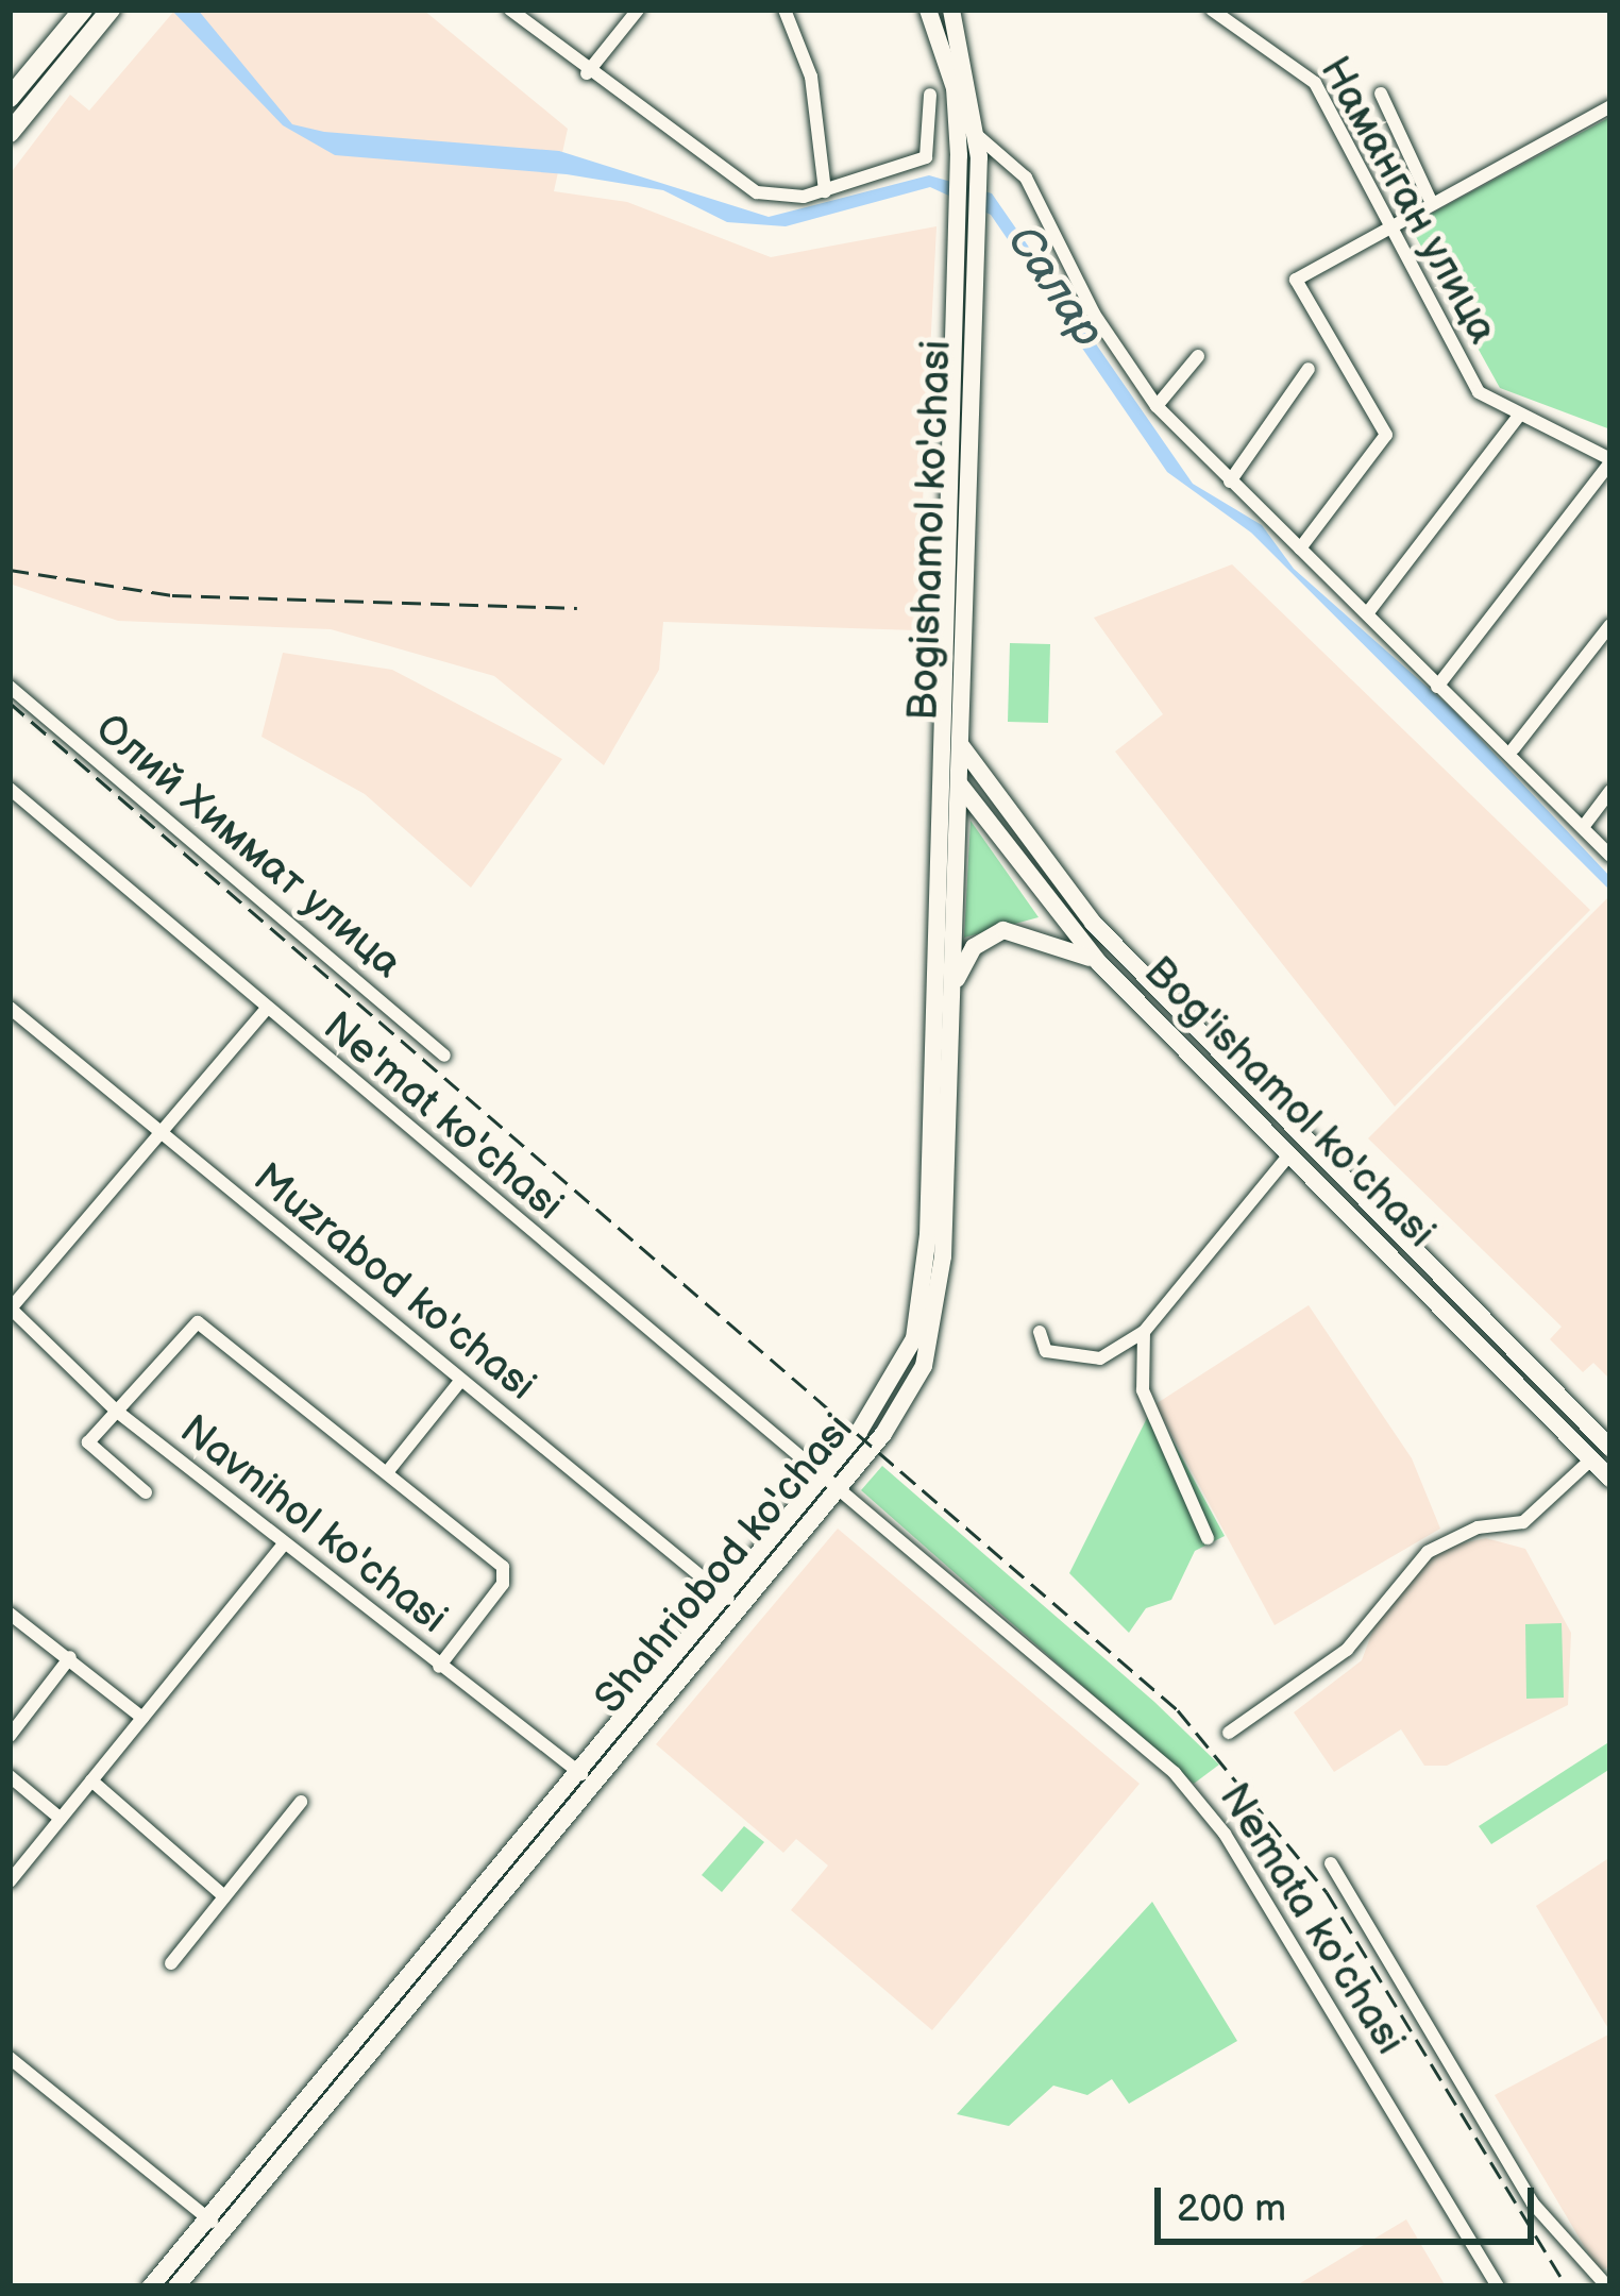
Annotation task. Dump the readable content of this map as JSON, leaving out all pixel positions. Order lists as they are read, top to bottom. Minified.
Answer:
{"streets":{"main road":["Bogishamol ko'chasi","Bog'ishamol ko'chasi","Shahriobod ko'chasi"],"street":["Наманган улица","Олий Химмат улица","Ne'mat ko'chasi","Muzrabod ko'chasi","Navnihol ko'chasi","Nemata ko'chasi"]},"crossings":[["Bogishamol ko'chasi","Bog'ishamol ko'chasi"],["Bogishamol ko'chasi","Shahriobod ko'chasi"],["Bog'ishamol ko'chasi","Shahriobod ko'chasi"],["Ne'mat ko'chasi","Shahriobod ko'chasi"],["Ne'mat ko'chasi","Nemata ko'chasi"],["Muzrabod ko'chasi","Shahriobod ko'chasi"],["Navnihol ko'chasi","Shahriobod ko'chasi"],["Shahriobod ko'chasi","Nemata ko'chasi"]],"water":["Салар"],"scale_bar":"200 m"}
